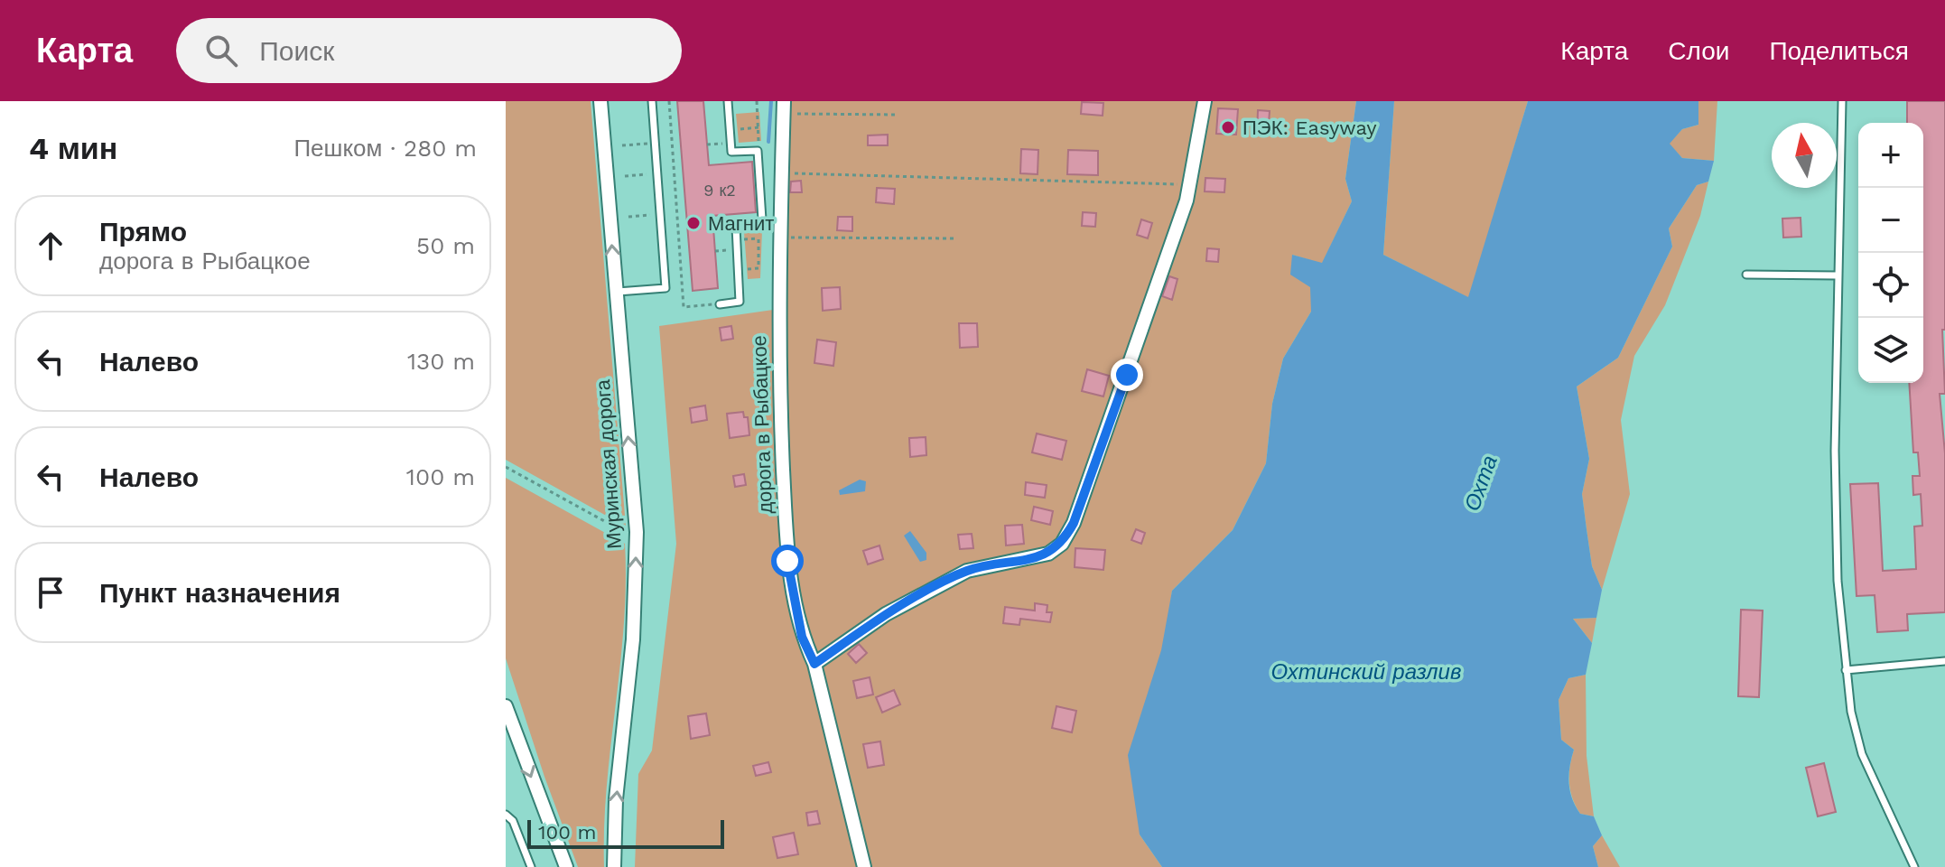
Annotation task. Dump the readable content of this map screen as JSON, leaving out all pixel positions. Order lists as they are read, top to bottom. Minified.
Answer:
{"streets":{"street":["дорога в Рыбацкое","Муринская дорога"]},"one_way":["Муринская дорога"],"water":["Охта","Охтинский разлив"],"places":["ПЭК: Easyway","Магнит"],"house_numbers":["9 к2"],"scale_bar":"100 m","north":"top","page":{"header":"Карта","search":"Поиск","nav":["Карта","Слои","Поделиться"],"heading":["4 мин","Пешком · 280 m"],"map_buttons":["+","−"],"list":[["Прямо","дорога в Рыбацкое","50 m"],["Налево","130 m"],["Налево","100 m"],"Пункт назначения"],"scale":"100 m"}}
